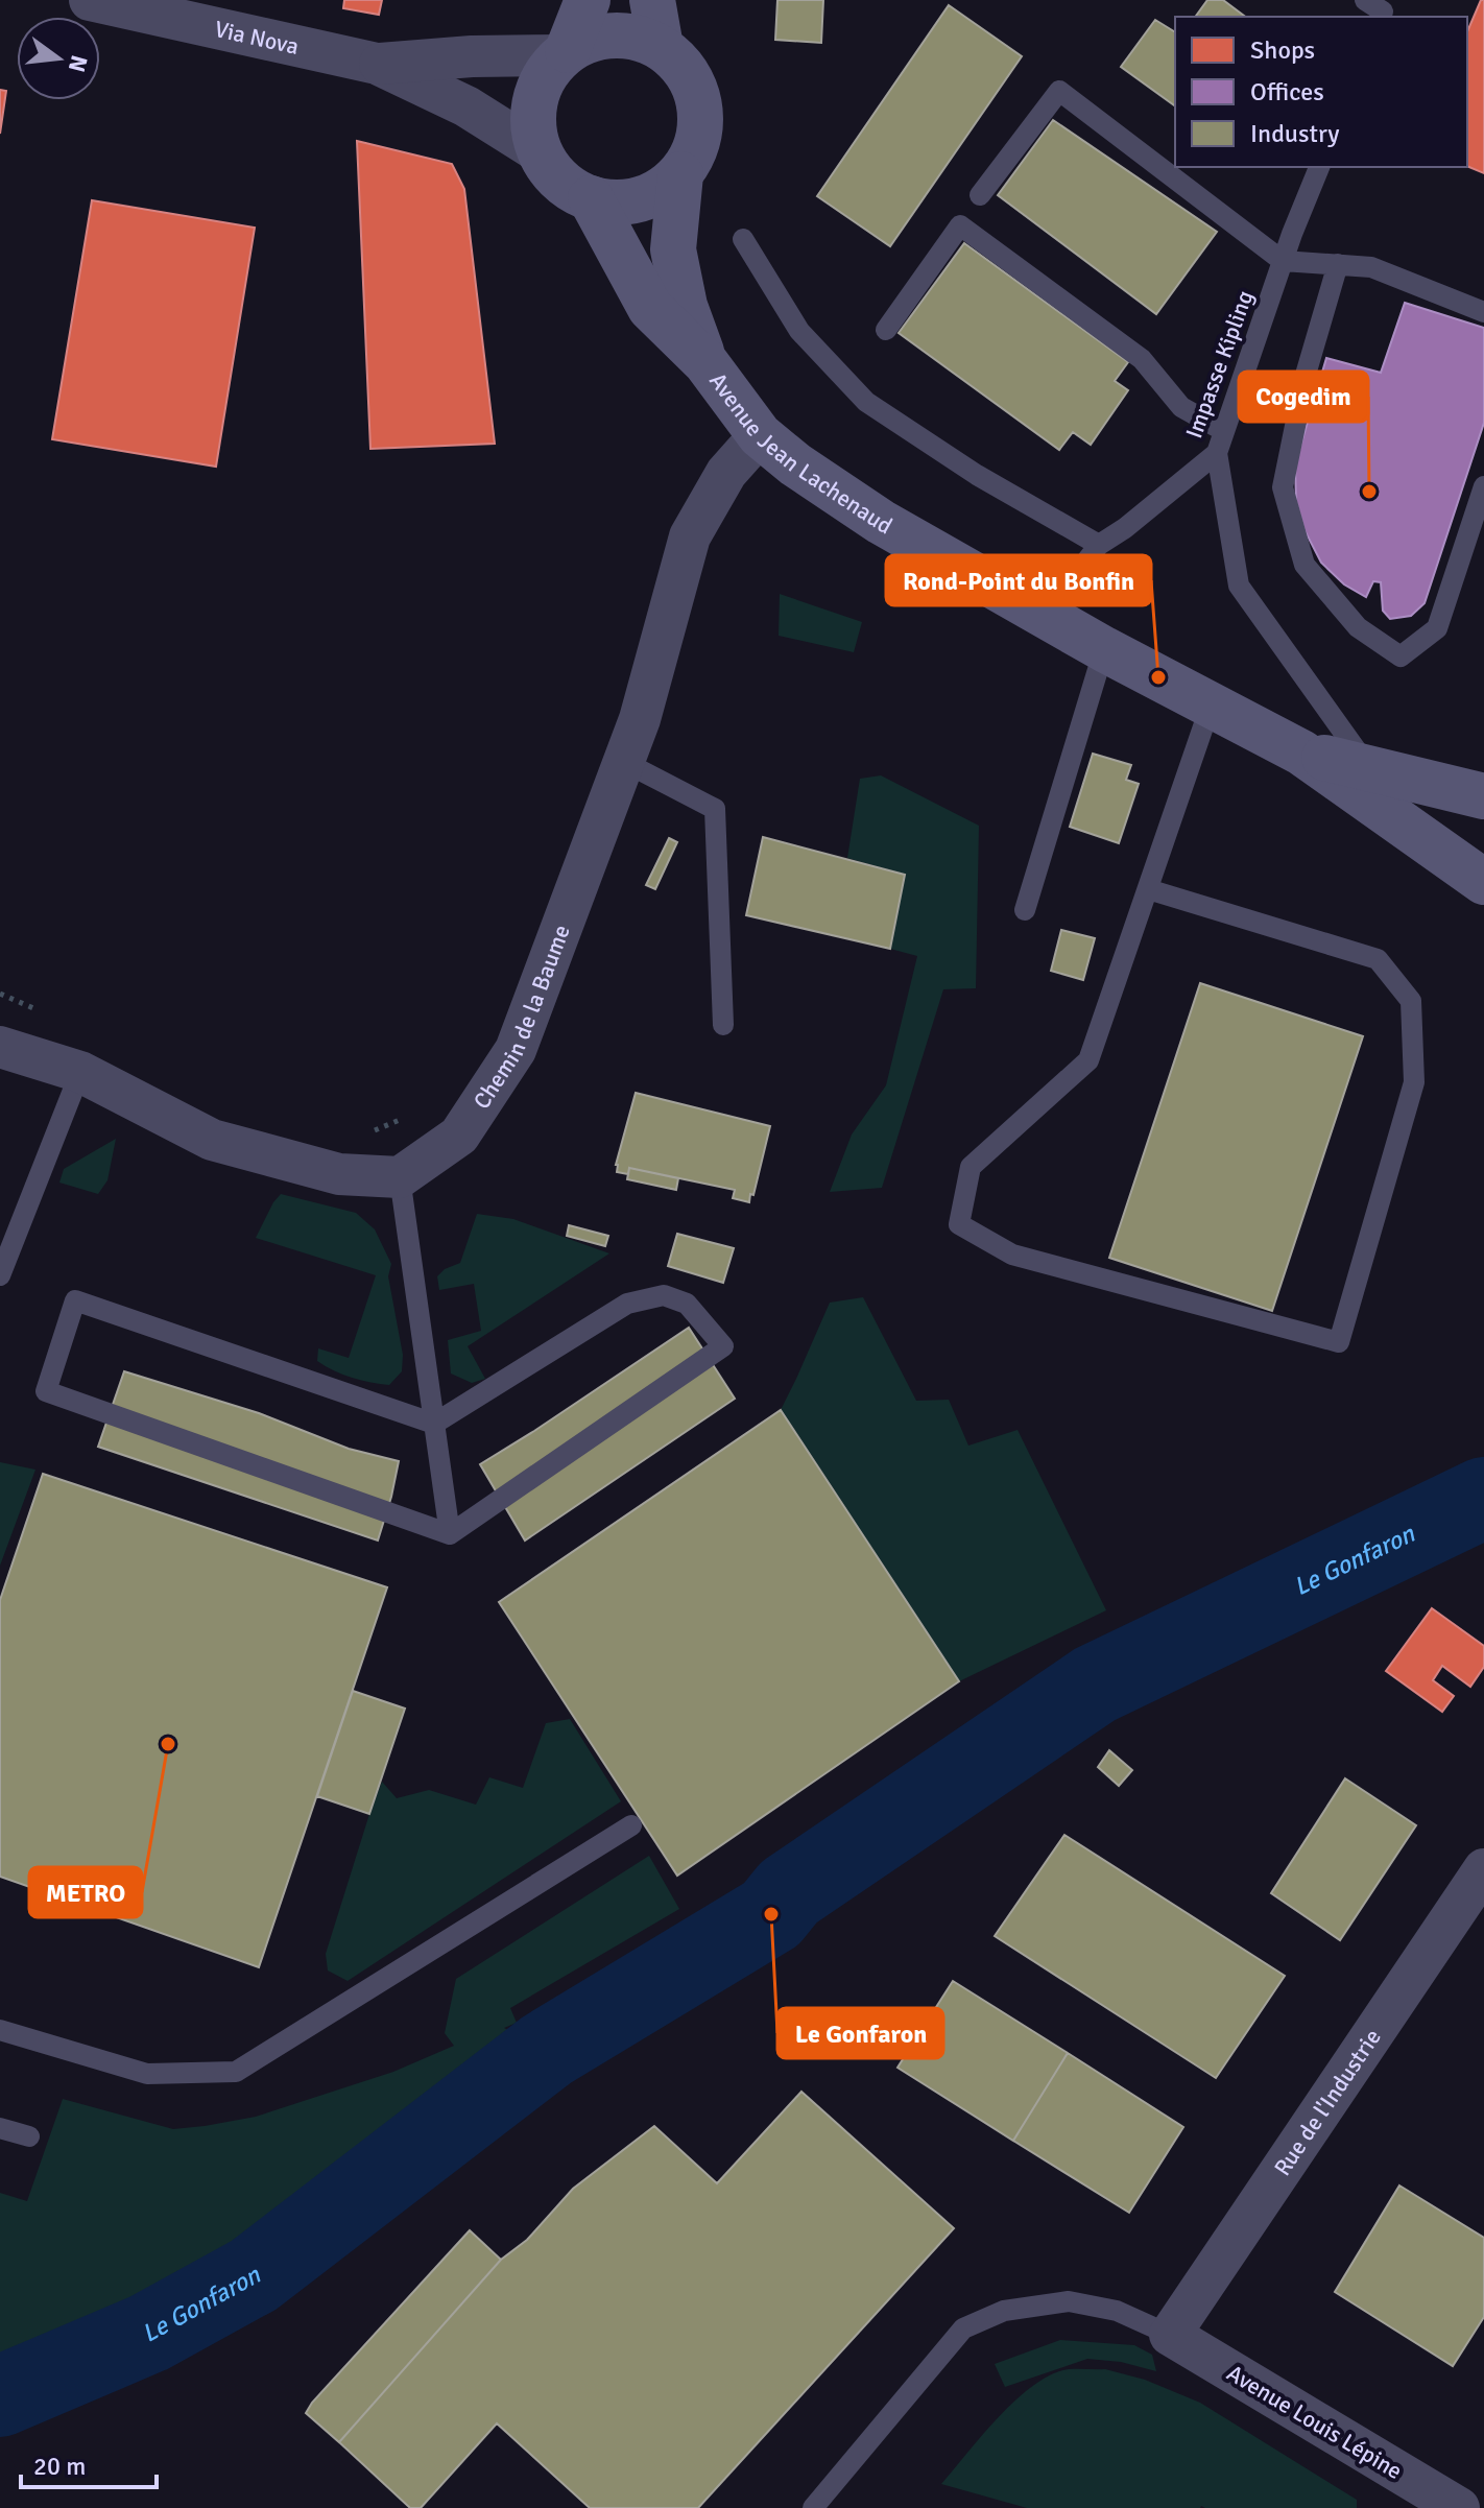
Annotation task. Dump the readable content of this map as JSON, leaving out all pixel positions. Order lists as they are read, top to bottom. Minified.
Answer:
{"streets":{"street":["Via Nova","Avenue Jean Lachenaud","Chemin de la Baume","Rue de l'Industrie","Avenue Louis Lépine"],"lane":["Impasse Kipling"]},"crossings":[["Via Nova","Avenue Jean Lachenaud"],["Impasse Kipling","Avenue Jean Lachenaud"],["Avenue Jean Lachenaud","Chemin de la Baume"],["Rue de l'Industrie","Avenue Louis Lépine"]],"water":["Le Gonfaron"],"places":["Cogedim","Rond-Point du Bonfin","METRO","Le Gonfaron"],"legend":["Shops","Offices","Industry"],"scale_bar":"20 m","north":"right"}
